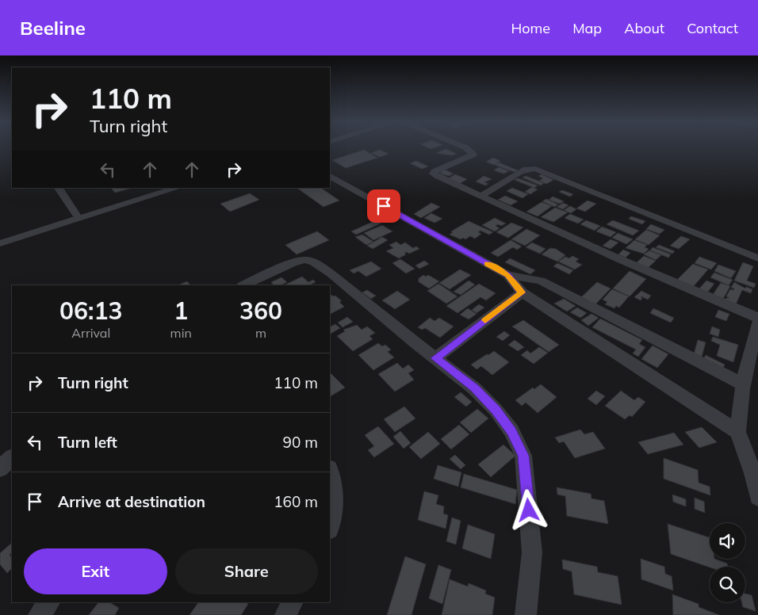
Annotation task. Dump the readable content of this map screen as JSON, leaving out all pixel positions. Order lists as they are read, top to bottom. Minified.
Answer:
{"page":{"header":"Beeline","nav":["Home","Map","About","Contact"],"turn":["110 m","Turn right"],"eta":["06:13","Arrival","1","min","360","m"],"list":[{"name":"Turn right","value":"110 m"},{"name":"Turn left","value":"90 m"},{"name":"Arrive at destination","value":"160 m"}],"buttons":["Exit","Share"]}}
